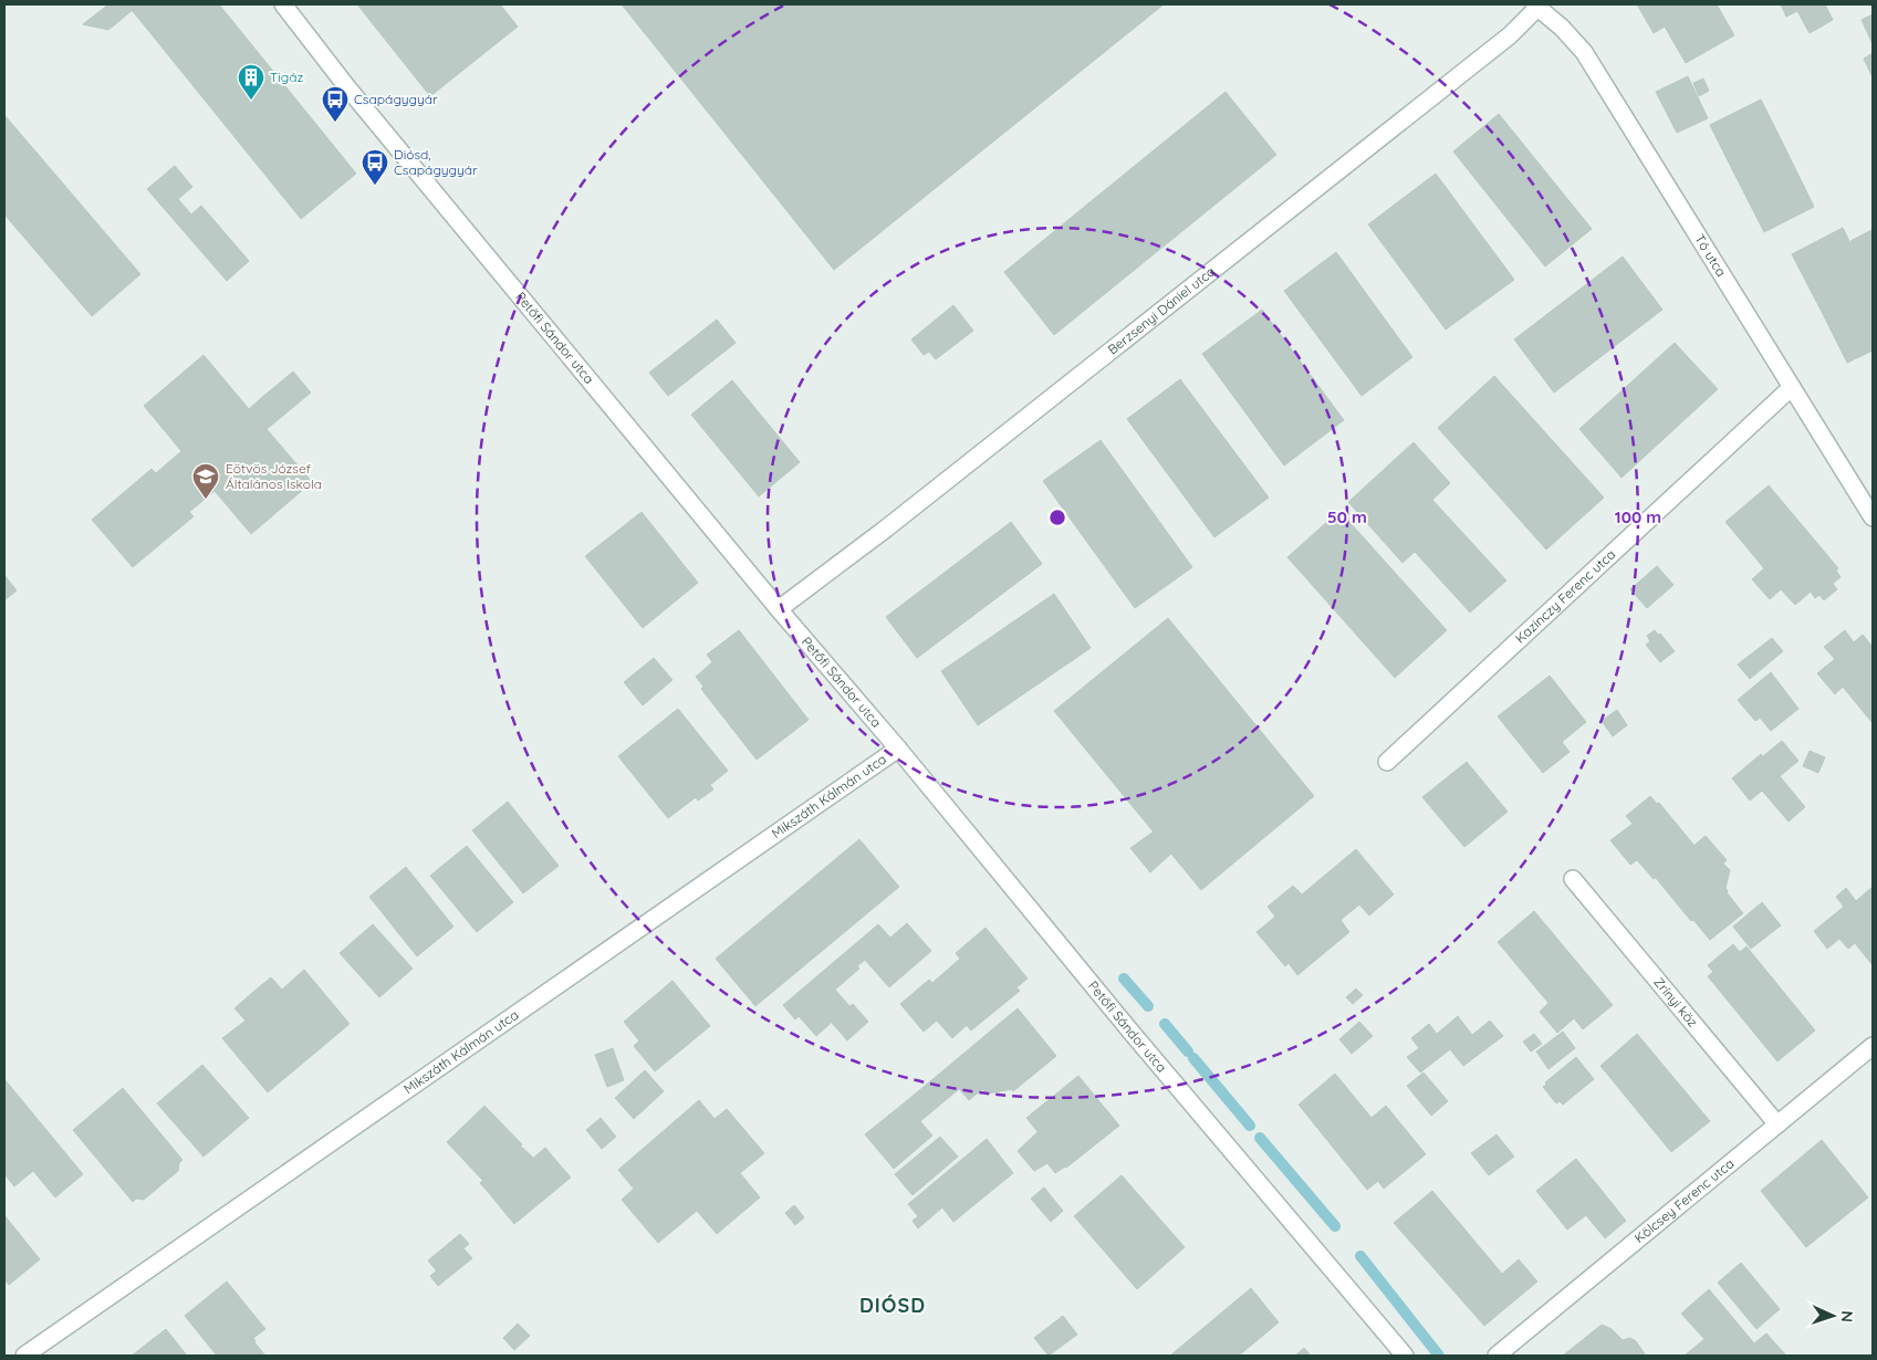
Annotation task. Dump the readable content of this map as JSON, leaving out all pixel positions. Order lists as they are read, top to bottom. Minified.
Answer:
{"streets":{"street":["Tó utca","Berzsenyi Dániel utca","Petőfi Sándor utca","Kazinczy Ferenc utca","Mikszáth Kálmán utca","Zrínyi köz","Kölcsey Ferenc utca"]},"crossings":[["Tó utca","Berzsenyi Dániel utca"],["Tó utca","Kazinczy Ferenc utca"],["Berzsenyi Dániel utca","Petőfi Sándor utca"],["Petőfi Sándor utca","Mikszáth Kálmán utca"],["Zrínyi köz","Kölcsey Ferenc utca"]],"districts":["DIÓSD"],"places":{"building":["Tigáz"],"bus stop":["Csapágygyár","Diósd, Csapágygyár"],"school or university":["Eötvös József Általános Iskola"]},"north":"right","rings":["50 m","100 m"]}
